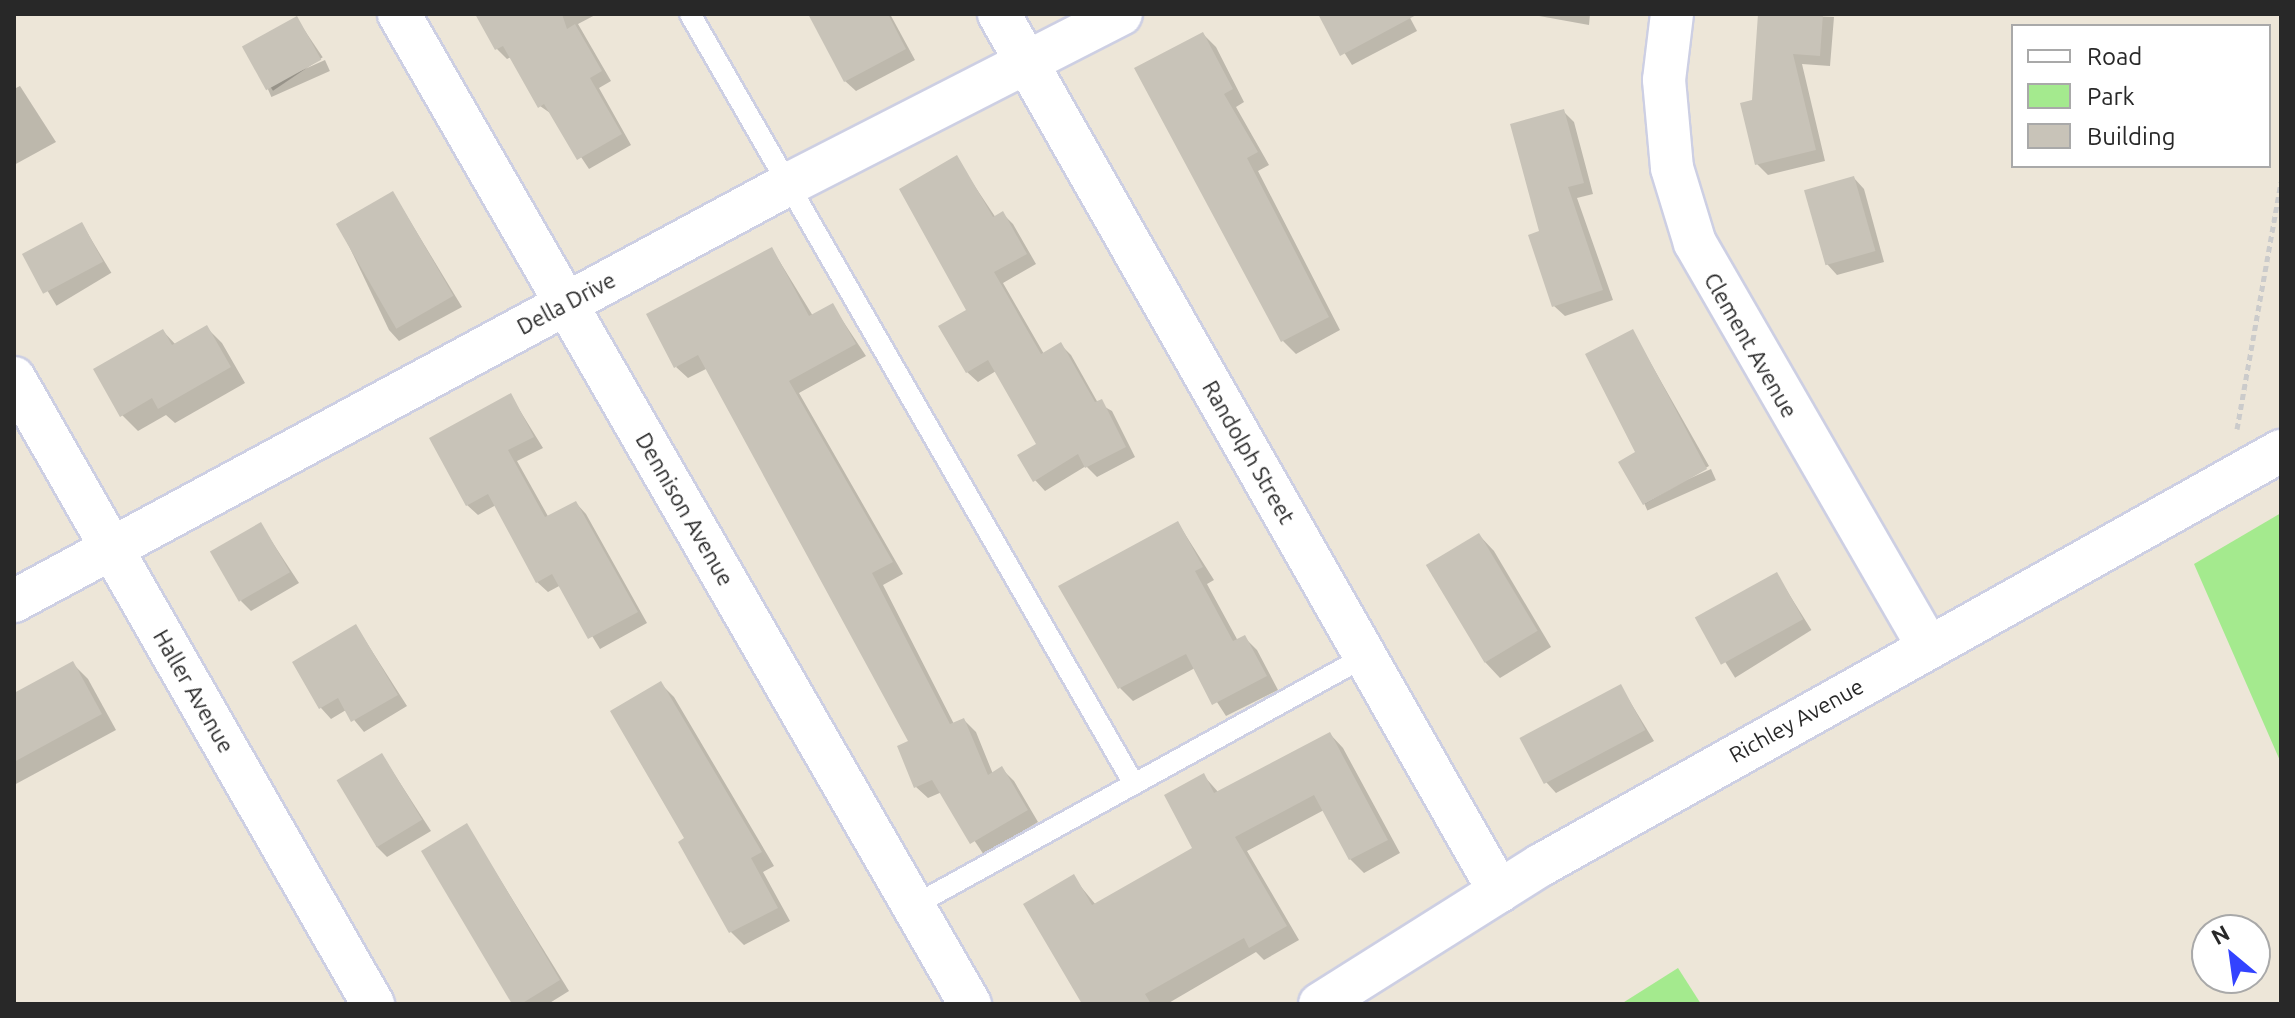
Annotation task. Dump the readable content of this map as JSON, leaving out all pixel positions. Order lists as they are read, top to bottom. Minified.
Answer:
{"streets":{"street":["Della Drive","Clement Avenue","Randolph Street","Dennison Avenue","Haller Avenue","Richley Avenue"]},"crossings":[["Della Drive","Randolph Street"],["Della Drive","Dennison Avenue"],["Della Drive","Haller Avenue"],["Clement Avenue","Richley Avenue"],["Randolph Street","Richley Avenue"]],"legend":["Road","Park","Building"],"north":"top left"}
